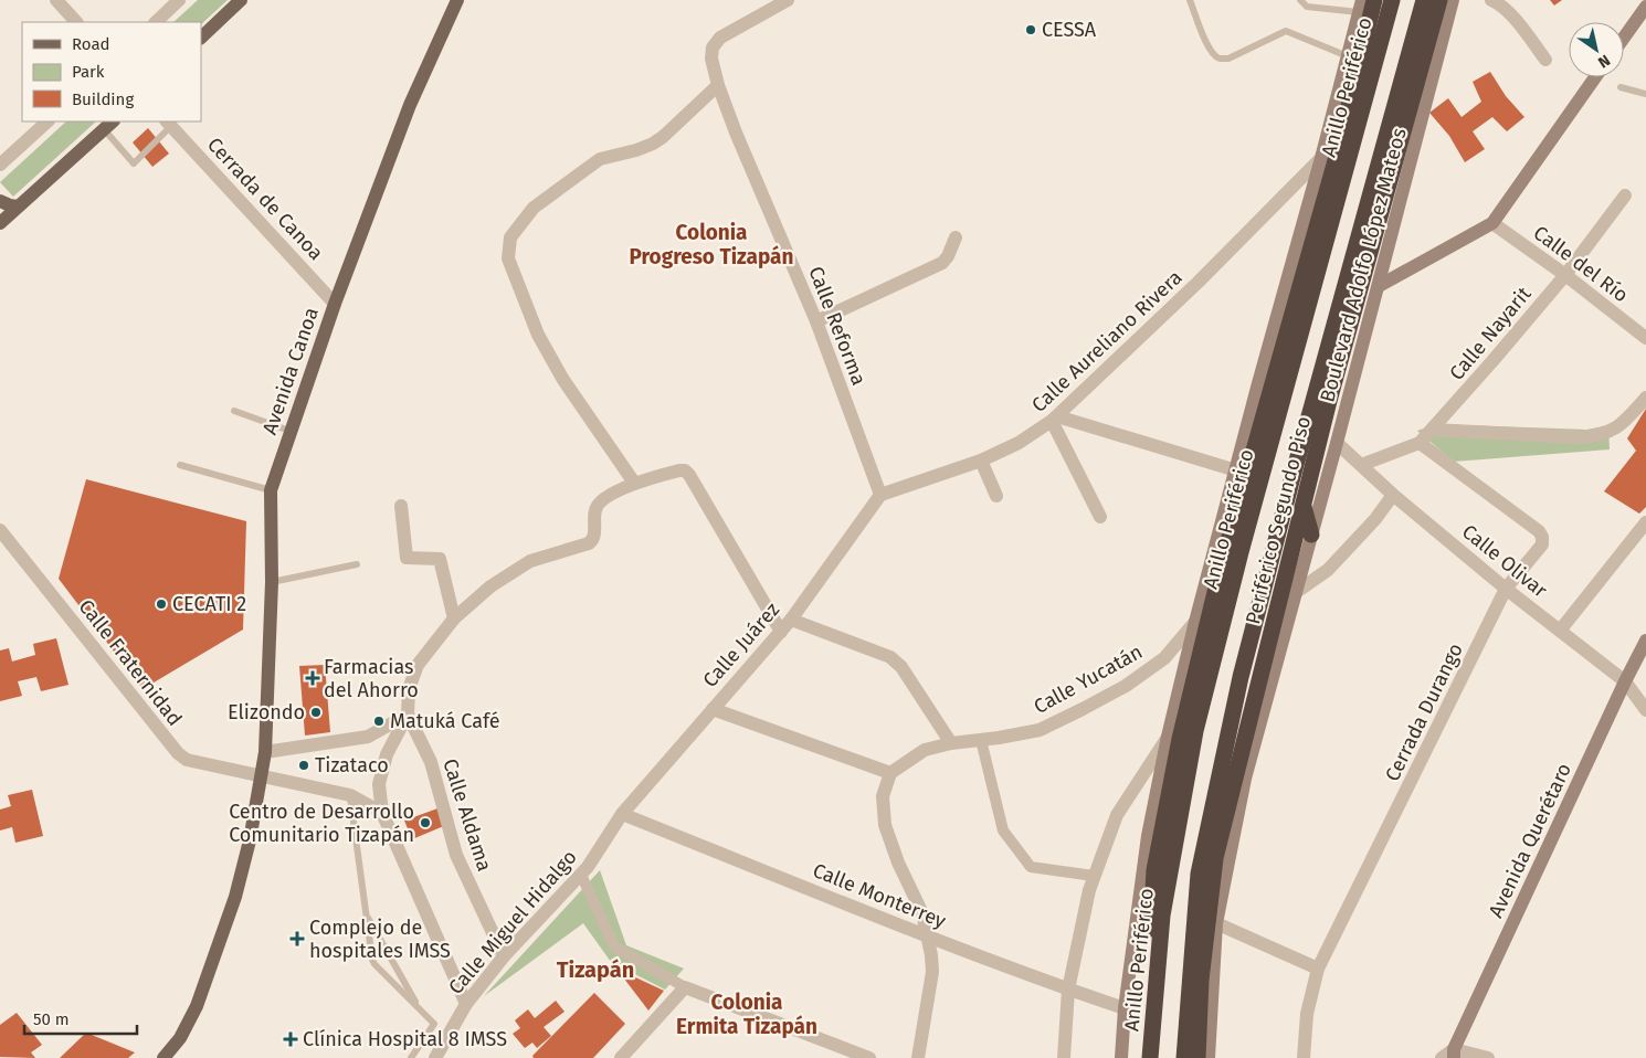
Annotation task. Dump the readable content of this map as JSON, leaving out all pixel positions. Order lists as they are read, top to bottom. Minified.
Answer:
{"streets":{"highway":["Anillo Periférico","Periférico Segundo Piso"],"main road":["Boulevard Adolfo López Mateos","Avenida Canoa","Avenida Querétaro"],"street":["Cerrada de Canoa","Calle del Río","Calle Reforma","Calle Nayarit","Calle Aureliano Rivera","Calle Olivar","Calle Juárez","Calle Fraternidad","Calle Yucatán","Cerrada Durango","Calle Aldama","Calle Monterrey","Calle Miguel Hidalgo"]},"crossings":[["Cerrada de Canoa","Avenida Canoa"],["Calle del Río","Calle Nayarit"],["Boulevard Adolfo López Mateos","Calle Olivar"],["Calle Reforma","Calle Aureliano Rivera"],["Calle Reforma","Calle Juárez"],["Calle Nayarit","Calle Olivar"],["Calle Nayarit","Cerrada Durango"],["Calle Aureliano Rivera","Calle Juárez"],["Avenida Canoa","Calle Fraternidad"],["Calle Olivar","Cerrada Durango"],["Calle Olivar","Avenida Querétaro"],["Calle Juárez","Calle Monterrey"],["Calle Juárez","Calle Miguel Hidalgo"],["Calle Aldama","Calle Miguel Hidalgo"],["Calle Monterrey","Calle Miguel Hidalgo"]],"districts":["Colonia Progreso Tizapán","Tizapán","Colonia Ermita Tizapán"],"places":{"other":["CESSA","CECATI 2","Elizondo","Matuká Café","Tizataco","Centro de Desarrollo Comunitario Tizapán"],"health":["Farmacias del Ahorro","Complejo de hospitales IMSS","Clínica Hospital 8 IMSS"]},"legend":["Road","Park","Building"],"scale_bar":"50 m","north":"bottom right"}
